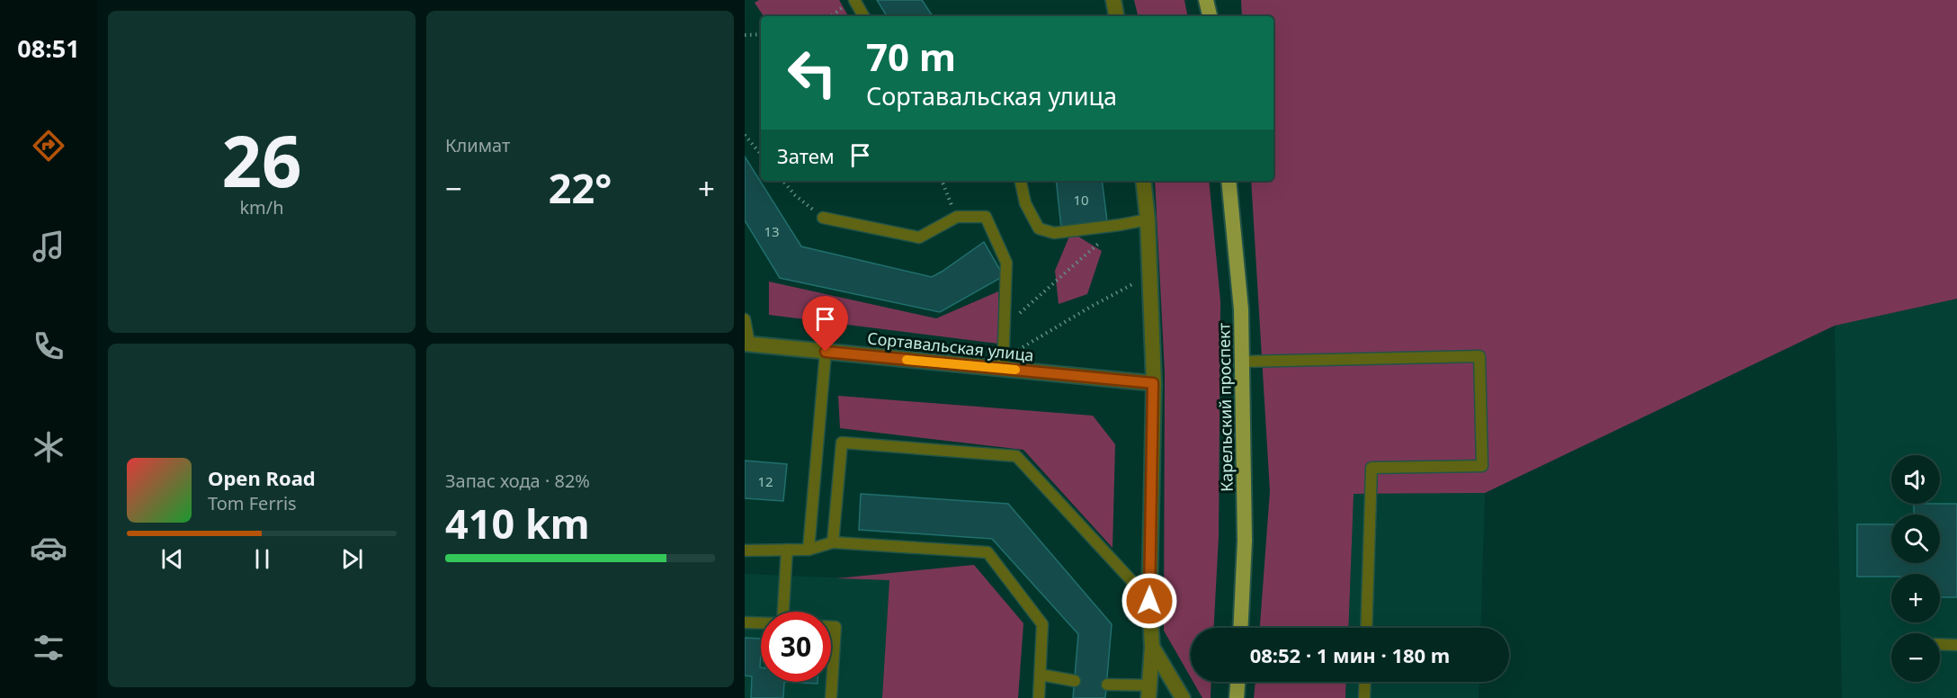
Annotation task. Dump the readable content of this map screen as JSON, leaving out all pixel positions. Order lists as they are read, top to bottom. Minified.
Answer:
{"streets":{"main road":["Карельский проспект"],"street":["Сортавальская улица"]},"house_numbers":["10","13","12"],"page":{"tabs":"08:51","tile":[["26","km/h"],"Климат",["Запас хода · 82%","410 km"]],"turn":["70 m","Сортавальская улица"],"then":"Затем","heat":["−","22°","+"],"map_buttons":["+","−"],"song":["Open Road","Tom Ferris"],"limit":"30","trip":"08:52 · 1 мин · 180 m"}}
